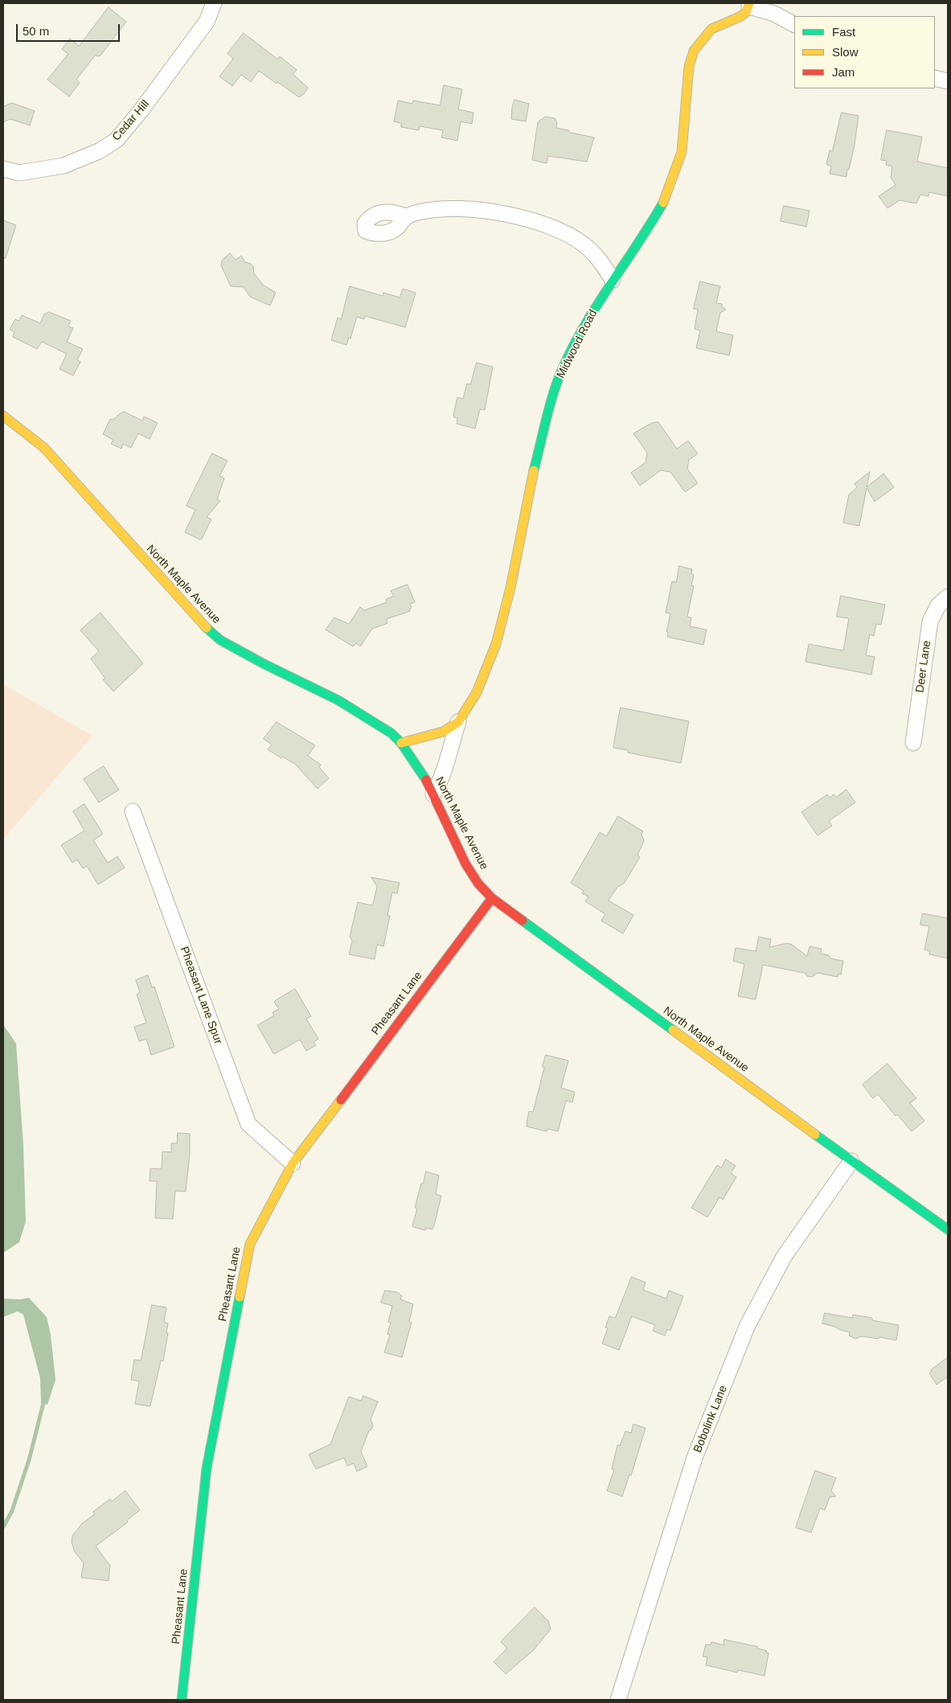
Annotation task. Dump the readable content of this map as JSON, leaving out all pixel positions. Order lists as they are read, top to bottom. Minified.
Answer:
{"streets":{"street":["Cedar Hill","Midwood Road","North Maple Avenue","Deer Lane","Pheasant Lane Spur","Pheasant Lane","Bobolink Lane"]},"crossings":[["Midwood Road","North Maple Avenue"],["North Maple Avenue","Pheasant Lane"],["North Maple Avenue","Bobolink Lane"],["Pheasant Lane Spur","Pheasant Lane"]],"legend":["Fast","Slow","Jam"],"scale_bar":"50 m"}
